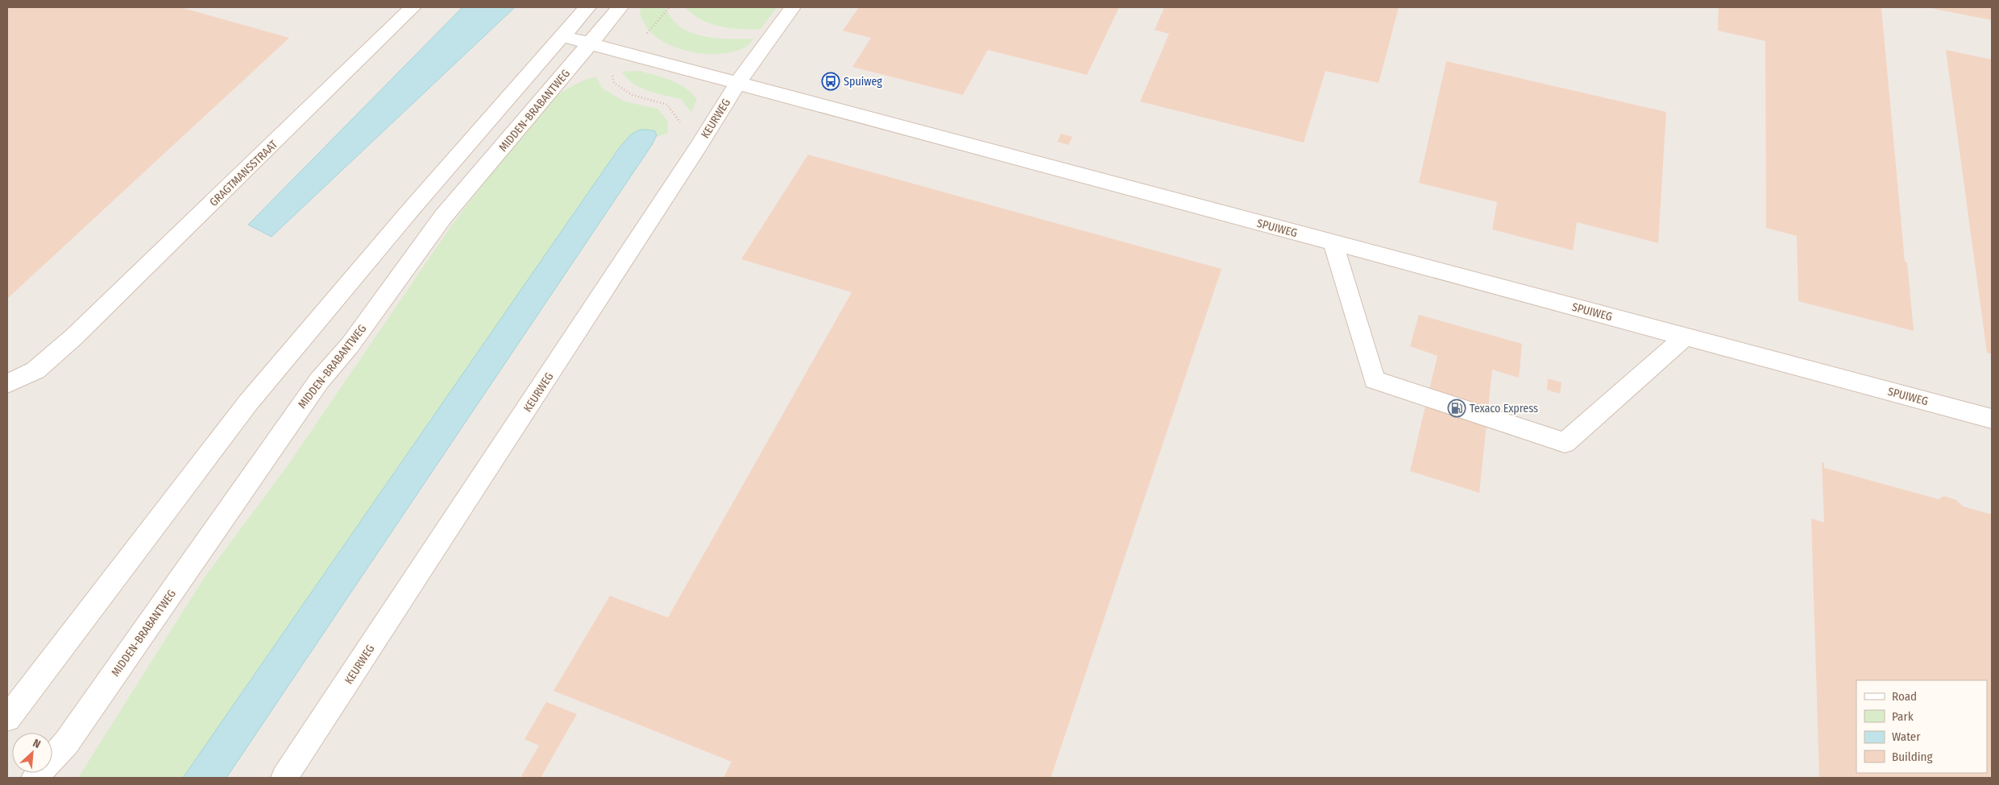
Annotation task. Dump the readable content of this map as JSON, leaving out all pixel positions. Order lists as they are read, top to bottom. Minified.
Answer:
{"streets":{"street":["MIDDEN-BRABANTWEG","KEURWEG","GRAGTMANSSTRAAT","SPUIWEG"]},"crossings":[["MIDDEN-BRABANTWEG","SPUIWEG"],["KEURWEG","SPUIWEG"]],"places":{"bus stop":["Spuiweg"],"fuel station":["Texaco Express"]},"legend":["Road","Park","Water","Building"],"north":"top right"}
